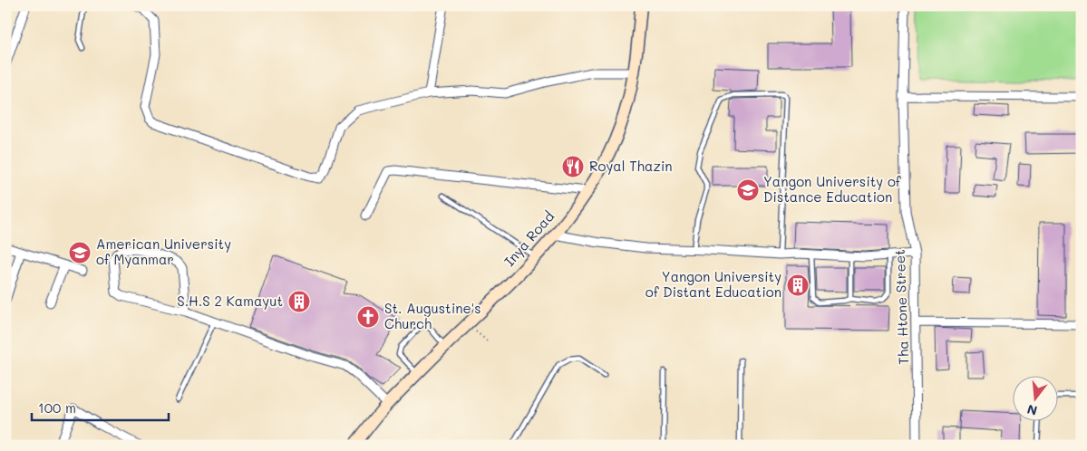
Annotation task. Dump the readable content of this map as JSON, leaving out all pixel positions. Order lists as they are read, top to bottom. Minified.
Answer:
{"streets":{"main road":["Inya Road"],"street":["Tha Htone Street"]},"places":{"restaurant":["Royal Thazin"],"school or university":["Yangon University of Distance Education","American University of Myanmar"],"building":["Yangon University of Distant Education","S.H.S 2 Kamayut"],"church":["St. Augustine's Church"]},"scale_bar":"100 m","north":"bottom"}
